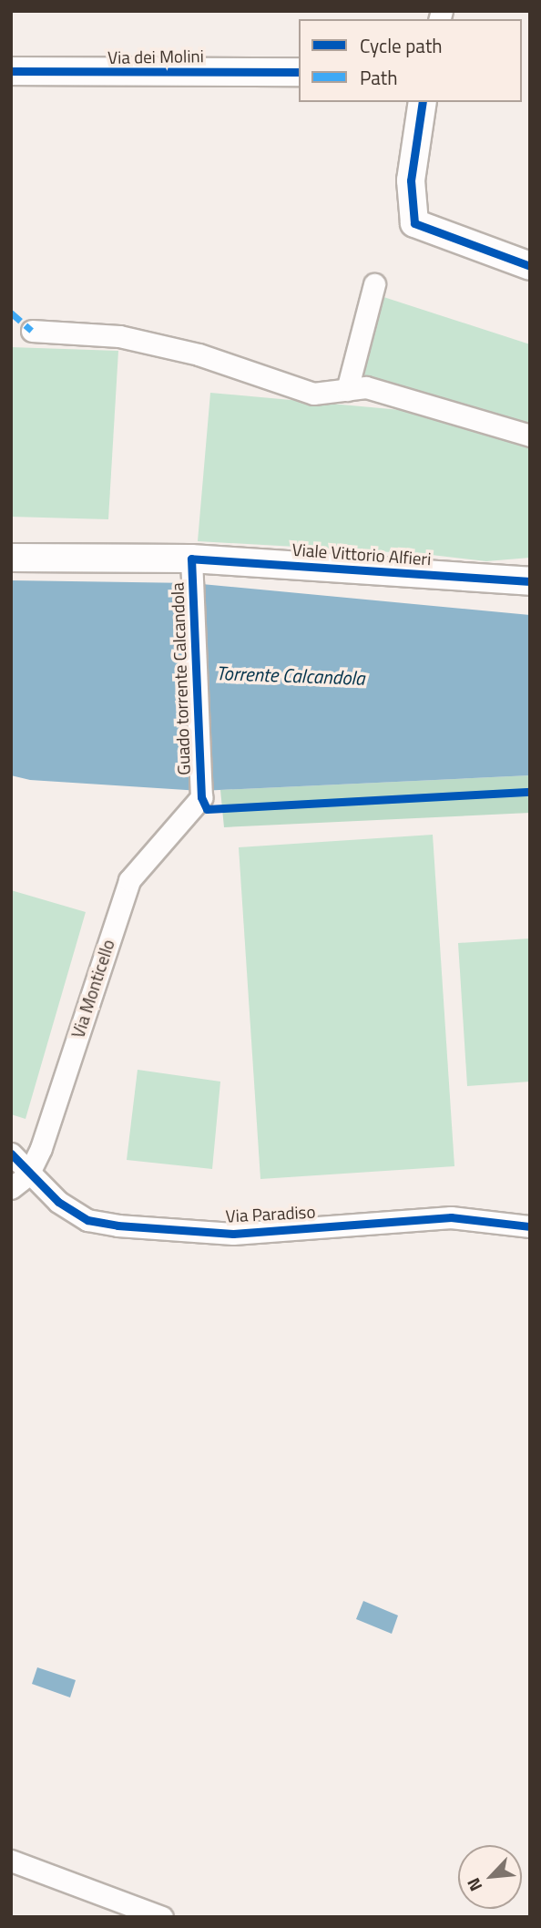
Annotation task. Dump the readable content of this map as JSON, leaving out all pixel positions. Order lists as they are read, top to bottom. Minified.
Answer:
{"streets":{"street":["Via dei Molini","Viale Vittorio Alfieri","Guado torrente Calcandola","Via Monticello","Via Paradiso"]},"crossings":[["Viale Vittorio Alfieri","Guado torrente Calcandola"],["Guado torrente Calcandola","Via Monticello"],["Via Monticello","Via Paradiso"]],"water":["Torrente Calcandola"],"legend":["Cycle path","Path"],"north":"bottom left"}
